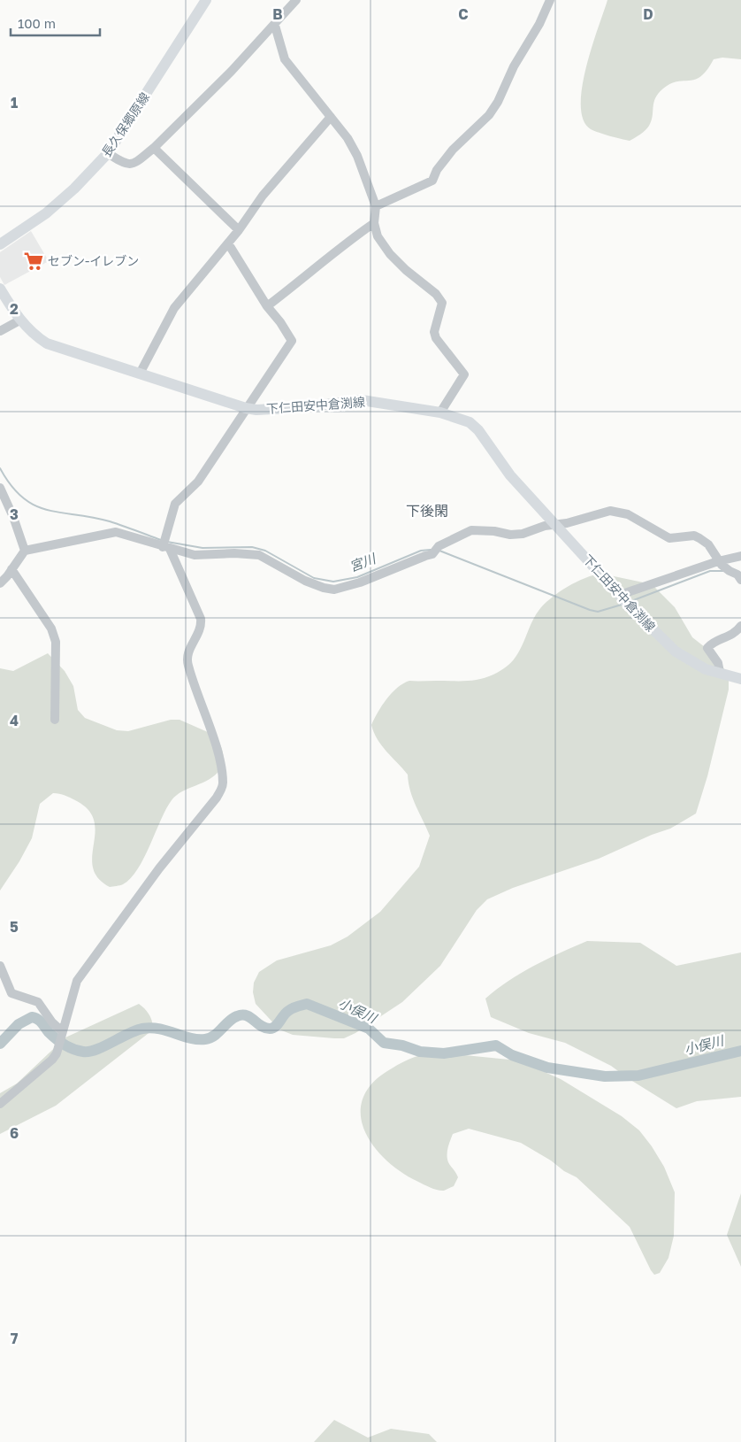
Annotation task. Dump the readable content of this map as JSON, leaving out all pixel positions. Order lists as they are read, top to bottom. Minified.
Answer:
{"streets":{"main road":["長久保郷原線","下仁田安中倉渕線"]},"districts":["下後閑"],"water":["宮川","小俣川"],"places":{"supermarket":["セブン-イレブン"]},"scale_bar":"100 m","grid":{"columns":["B","C","D"],"rows":["1","2","3","4","5","6","7"]}}
